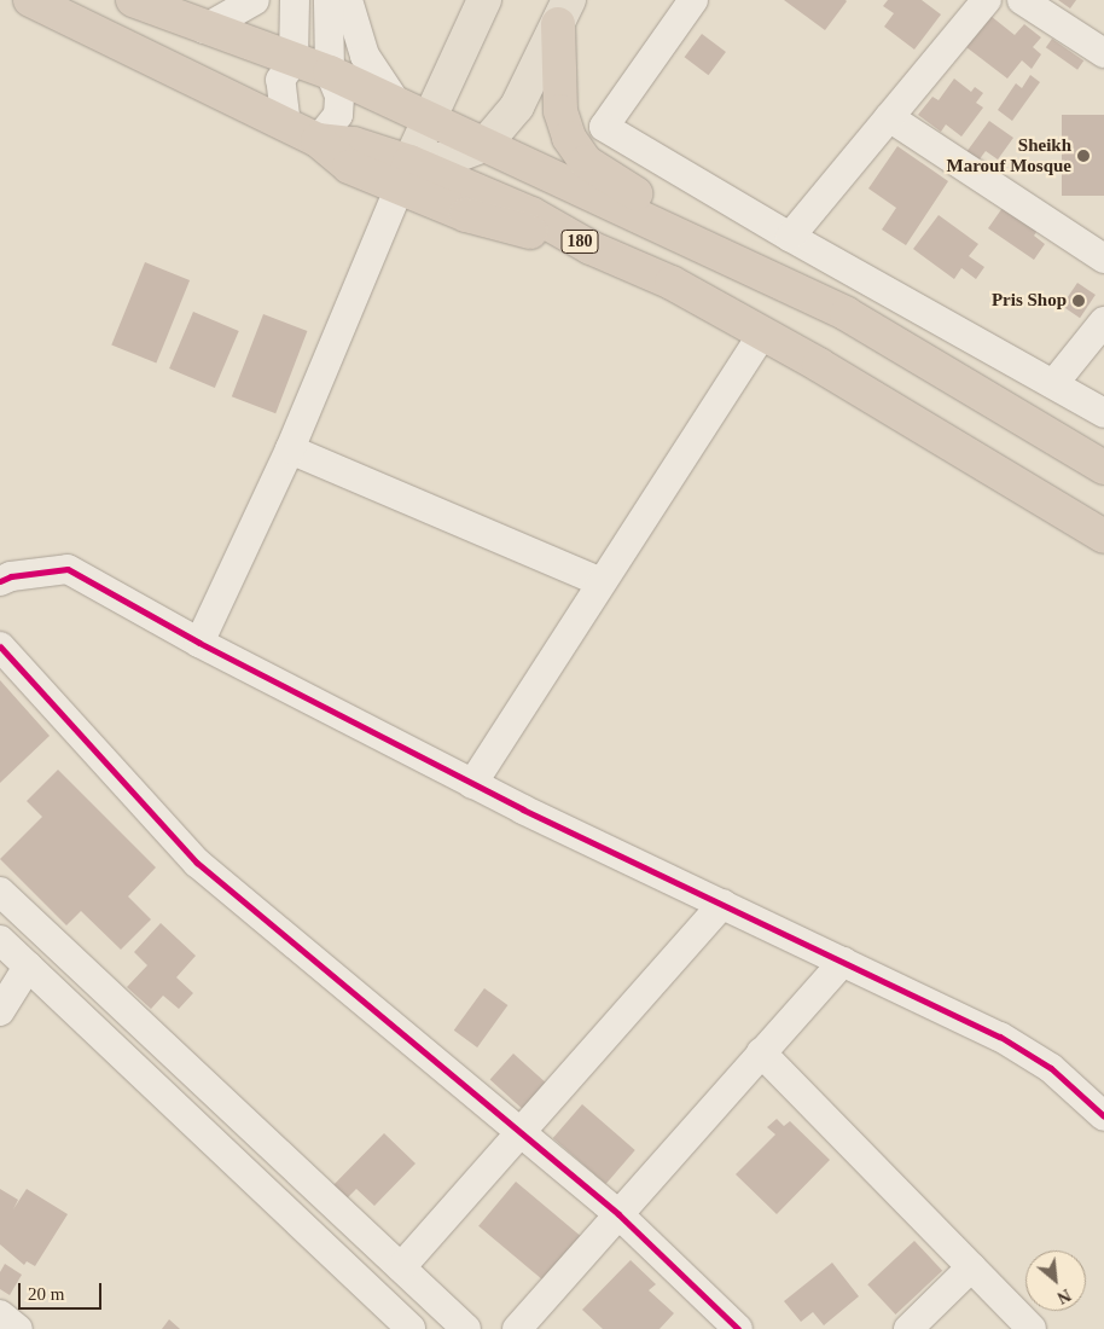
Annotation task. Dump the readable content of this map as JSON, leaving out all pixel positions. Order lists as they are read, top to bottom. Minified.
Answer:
{"streets":{"highway":["180"]},"places":["Sheikh Marouf Mosque","Pris Shop"],"scale_bar":"20 m","north":"bottom right"}
